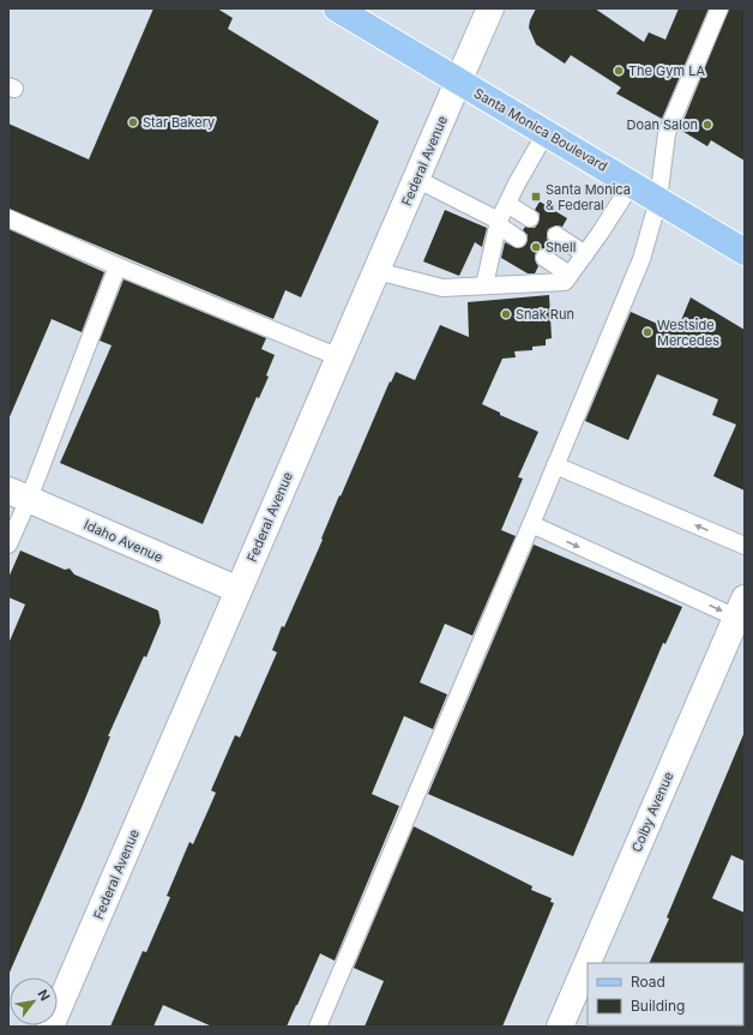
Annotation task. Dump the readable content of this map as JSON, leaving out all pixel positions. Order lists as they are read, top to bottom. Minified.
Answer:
{"streets":{"main road":["Santa Monica Boulevard"],"street":["Federal Avenue","Idaho Avenue","Colby Avenue"]},"crossings":[["Santa Monica Boulevard","Federal Avenue"],["Federal Avenue","Idaho Avenue"]],"places":{"other":["The Gym LA","Star Bakery","Doan Salon","Shell","Snak Run","Westside Mercedes"],"transit":["Santa Monica & Federal"]},"legend":["Road","Building"],"north":"top right"}
